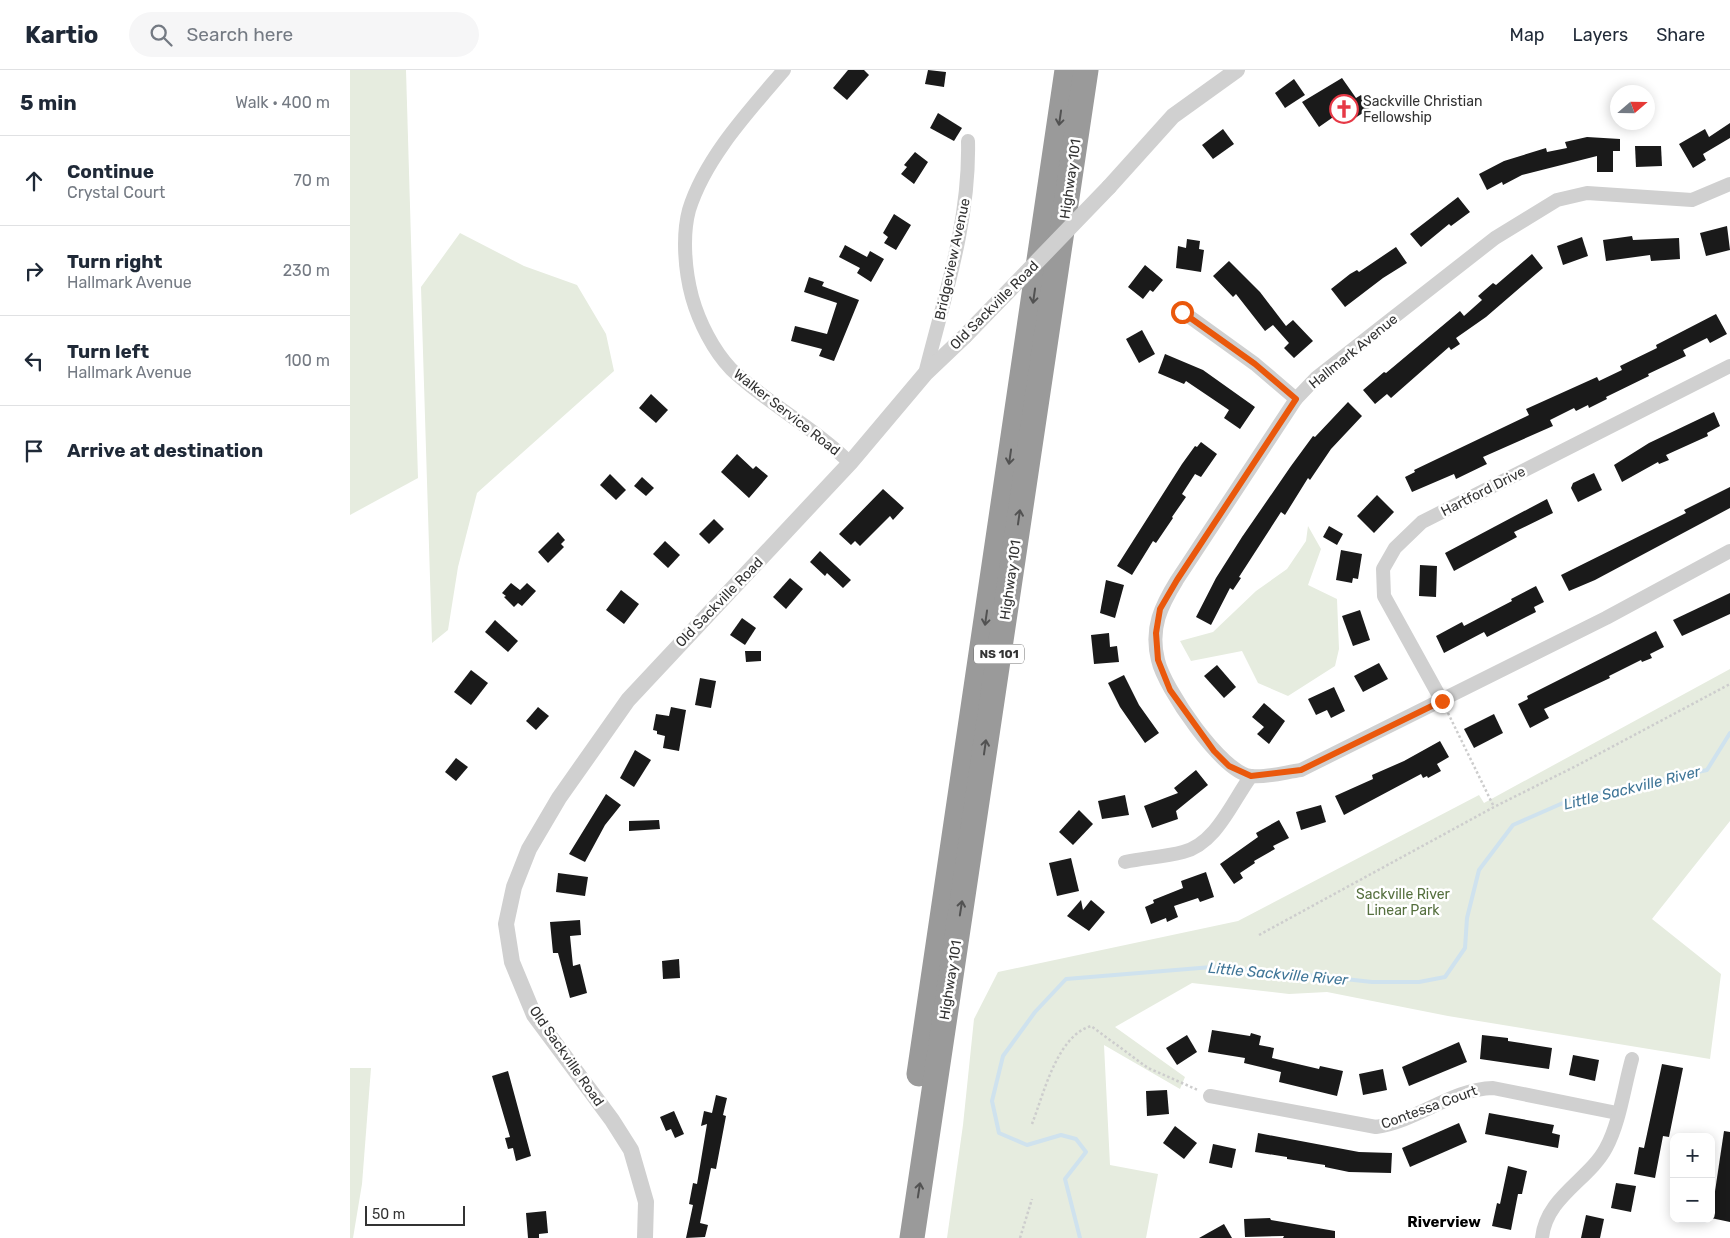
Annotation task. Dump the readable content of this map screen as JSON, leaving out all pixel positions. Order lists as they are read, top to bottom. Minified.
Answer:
{"streets":{"highway":["Highway 101","NS 101"],"street":["Bridgeview Avenue","Old Sackville Road","Hallmark Avenue","Walker Service Road","Hartford Drive","Contessa Court"]},"crossings":[["Bridgeview Avenue","Old Sackville Road"],["Old Sackville Road","Walker Service Road"]],"districts":["Riverview"],"water":["Little Sackville River"],"parks":["Sackville River Linear Park"],"places":{"church":["Sackville Christian Fellowship"]},"scale_bar":"50 m","north":"right","page":{"header":"Kartio","search":"Search here","nav":["Map","Layers","Share"],"heading":["5 min","Walk · 400 m"],"list":[["Continue","Crystal Court","70 m"],["Turn right","Hallmark Avenue","230 m"],["Turn left","Hallmark Avenue","100 m"],"Arrive at destination"],"map_buttons":["+","−"],"scale":"50 m"}}
